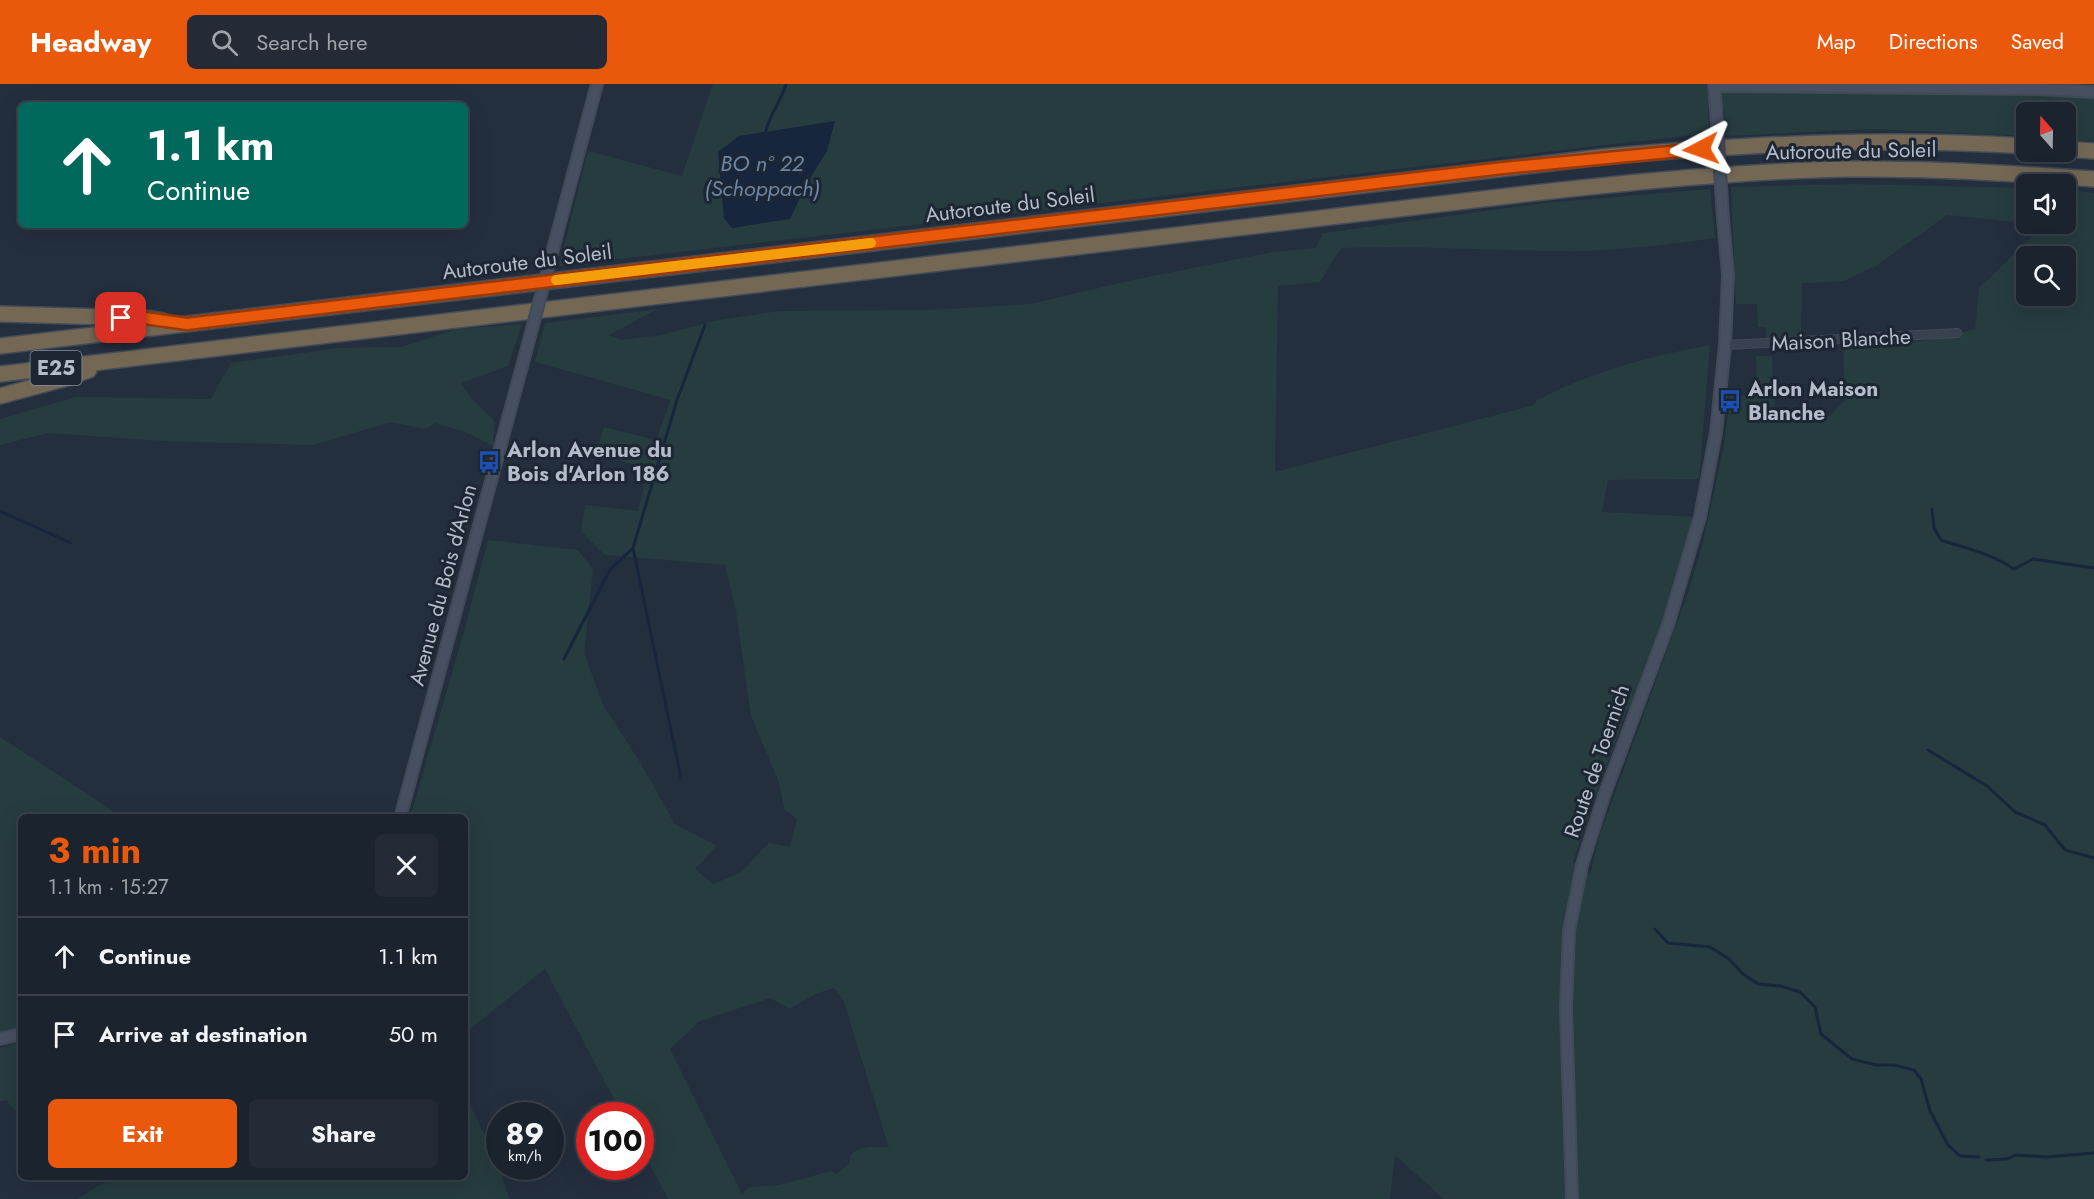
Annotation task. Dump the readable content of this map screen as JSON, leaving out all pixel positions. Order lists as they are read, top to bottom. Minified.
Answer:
{"streets":{"highway":["Autoroute du Soleil","E25"],"main road":["Avenue du Bois d'Arlon","Route de Toernich"],"street":["Maison Blanche"]},"crossings":[["Maison Blanche","Route de Toernich"]],"water":["BO n° 22 (Schoppach)"],"places":{"bus stop":["Arlon Maison Blanche","Arlon Avenue du Bois d'Arlon 186"]},"north":"top","page":{"header":"Headway","search":"Search here","nav":["Map","Directions","Saved"],"turn":["1.1 km","Continue"],"heading":["3 min","1.1 km · 15:27"],"list":[{"name":"Continue","value":"1.1 km"},{"name":"Arrive at destination","value":"50 m"}],"buttons":["Exit","Share"],"speed":"89 km/h","limit":"100"}}
